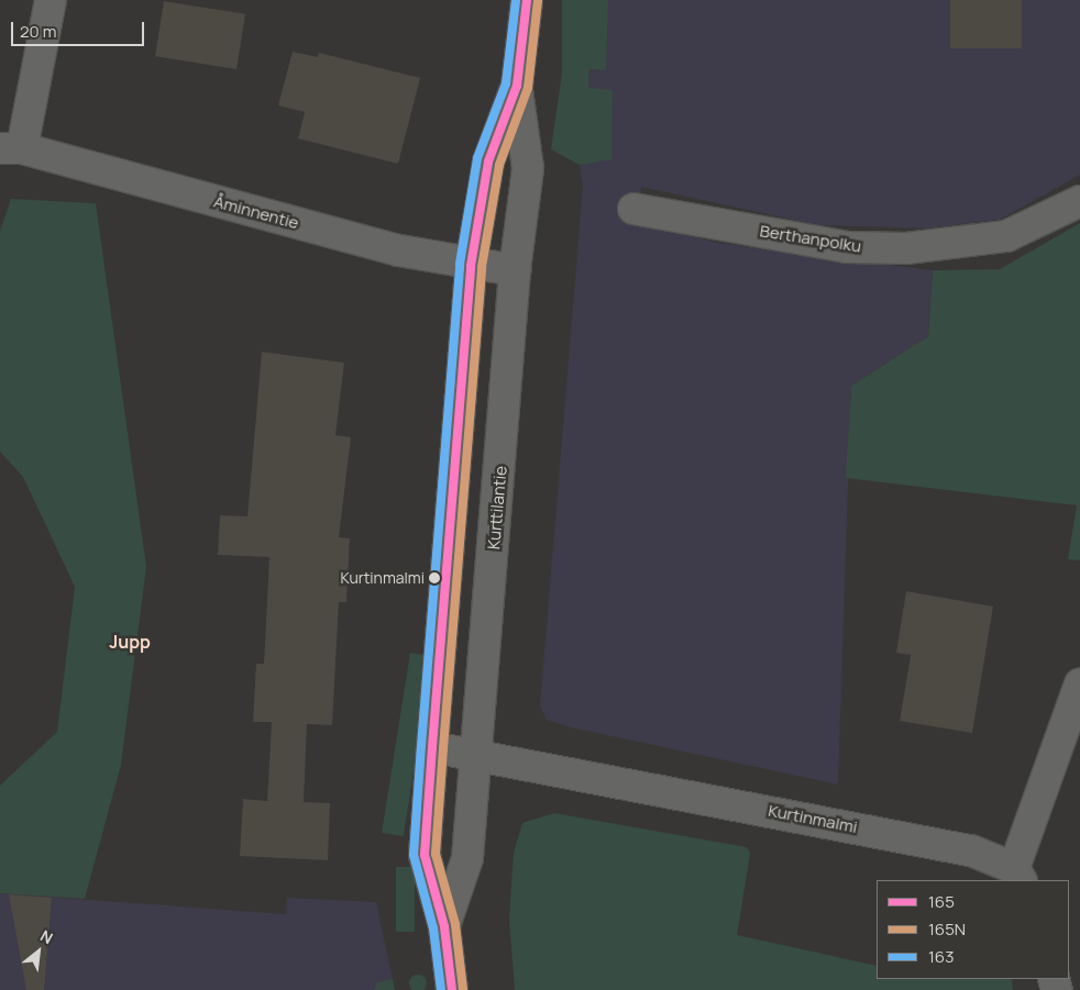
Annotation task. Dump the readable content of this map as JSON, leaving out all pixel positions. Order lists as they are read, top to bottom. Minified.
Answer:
{"streets":{"street":["Åminnentie","Berthanpolku","Kurttilantie","Kurtinmalmi"]},"crossings":[["Åminnentie","Kurttilantie"],["Kurttilantie","Kurtinmalmi"]],"districts":["Jupp"],"places":["Kurtinmalmi"],"lines":["transit line 165","transit line 163","transit line 165N"],"legend":["165","165N","163"],"scale_bar":"20 m","north":"top right"}
